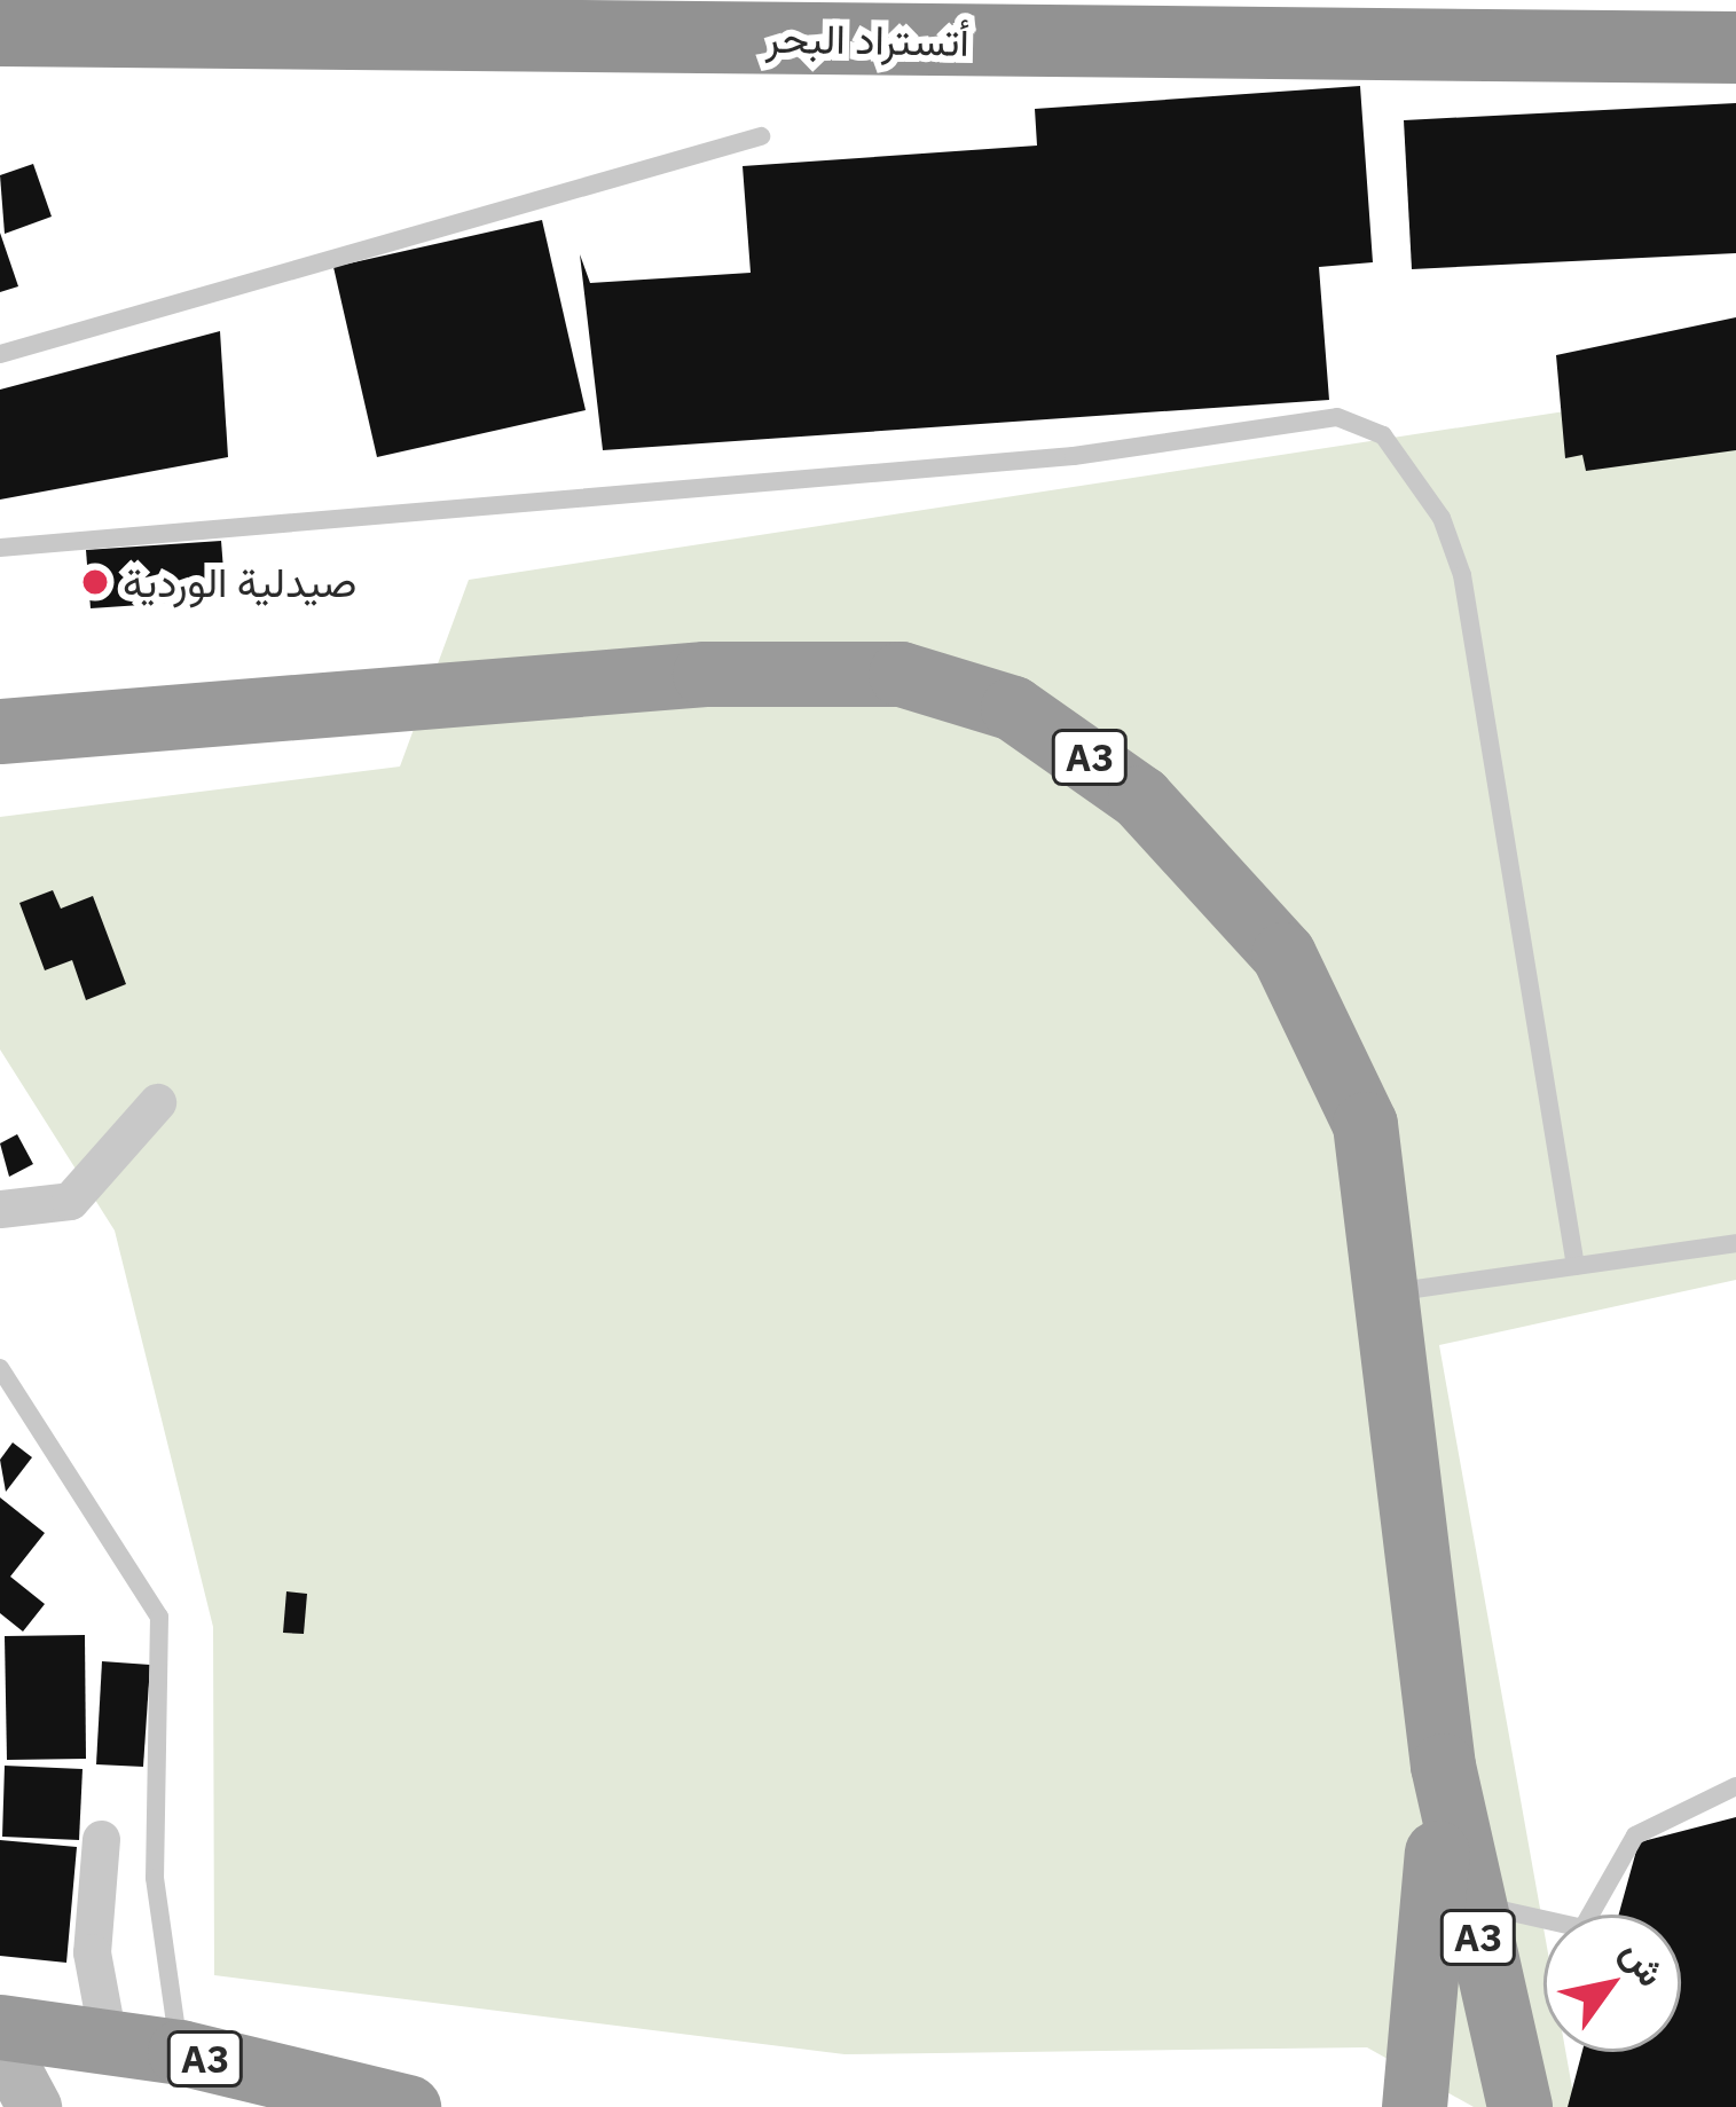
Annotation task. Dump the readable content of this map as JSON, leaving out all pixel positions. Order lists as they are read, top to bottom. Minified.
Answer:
{"streets":{"highway":["أتستراد البحر","A3"]},"places":["صيدلية الوردية"],"north":"top right"}
